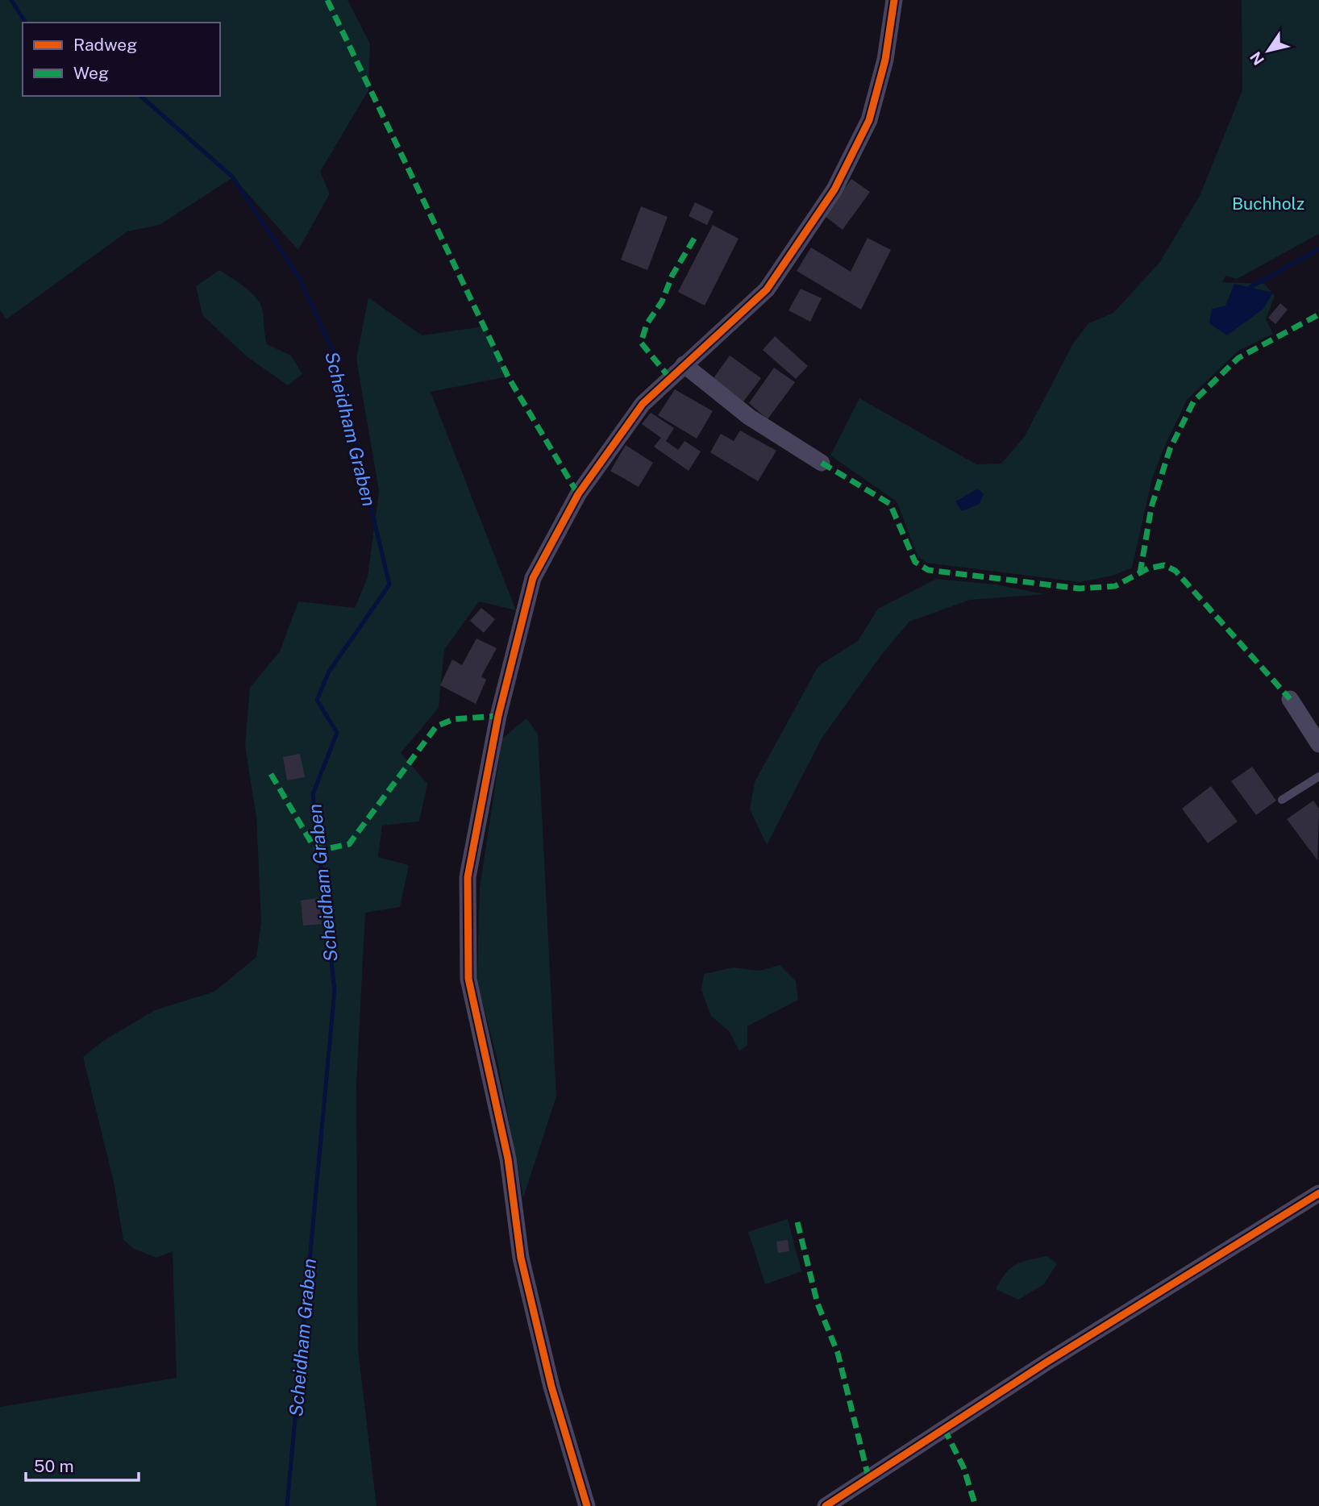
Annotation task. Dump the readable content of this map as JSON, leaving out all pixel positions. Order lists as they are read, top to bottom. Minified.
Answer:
{"water":["Scheidham Graben"],"parks":["Buchholz"],"legend":["Radweg","Weg"],"scale_bar":"50 m","north":"bottom left"}
